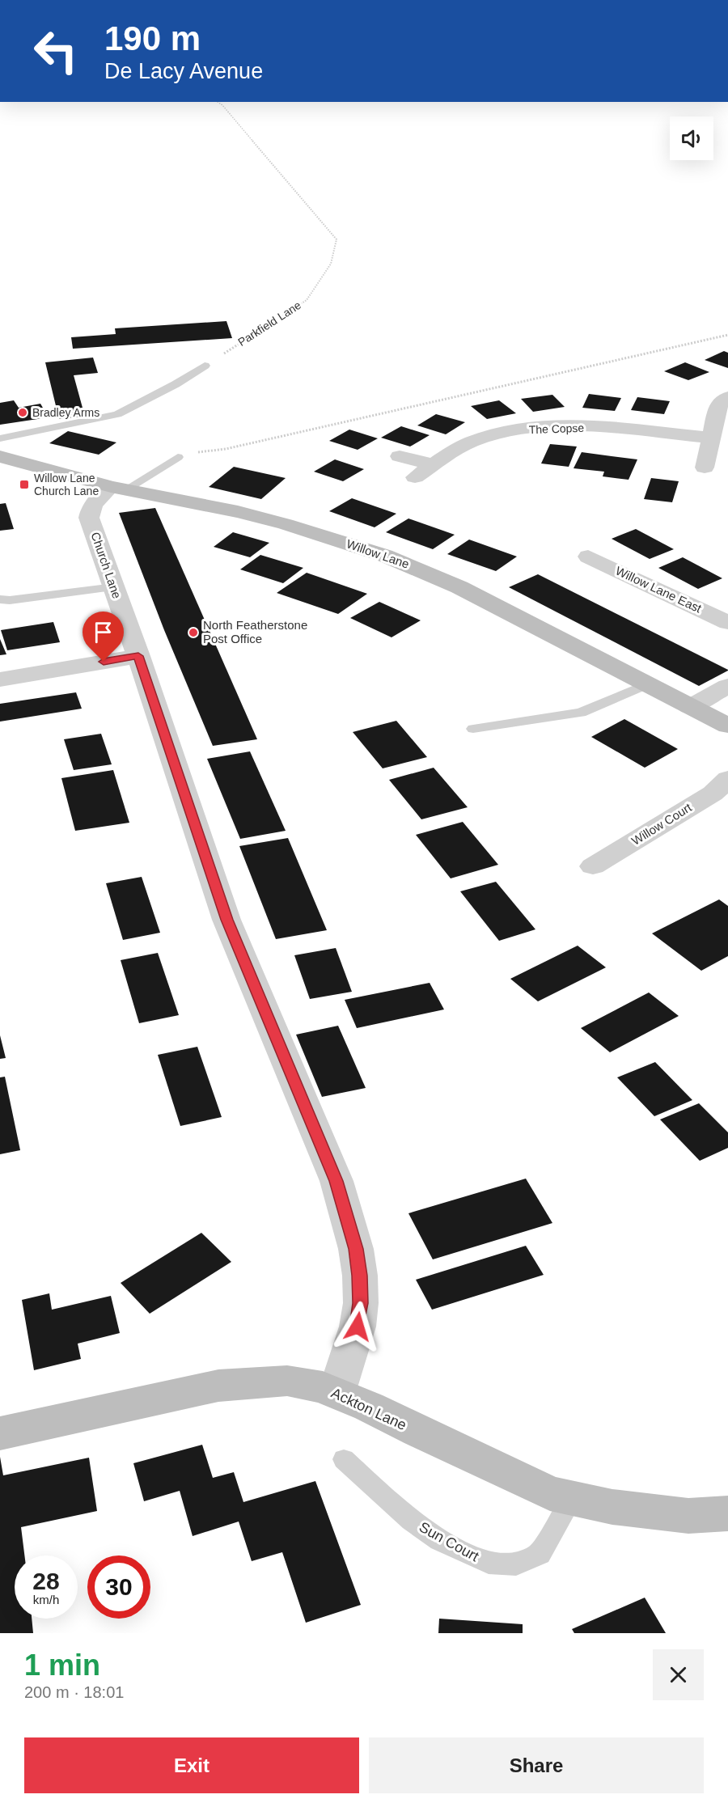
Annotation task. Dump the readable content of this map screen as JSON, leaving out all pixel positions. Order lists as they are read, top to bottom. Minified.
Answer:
{"streets":{"main road":["Willow Lane","Ackton Lane"],"street":["The Copse","Church Lane","Willow Lane East","Willow Court"],"lane":["Sun Court"],"path":["Parkfield Lane"]},"crossings":[["Willow Lane","Church Lane"],["Church Lane","Ackton Lane"],["Ackton Lane","Sun Court"]],"places":{"other":["Bradley Arms","North Featherstone Post Office"],"transit":["Willow Lane Church Lane"]},"page":{"turn":["190 m","De Lacy Avenue"],"speed":"28 km/h","limit":"30","heading":["1 min","200 m · 18:01"],"buttons":["Exit","Share"]}}
